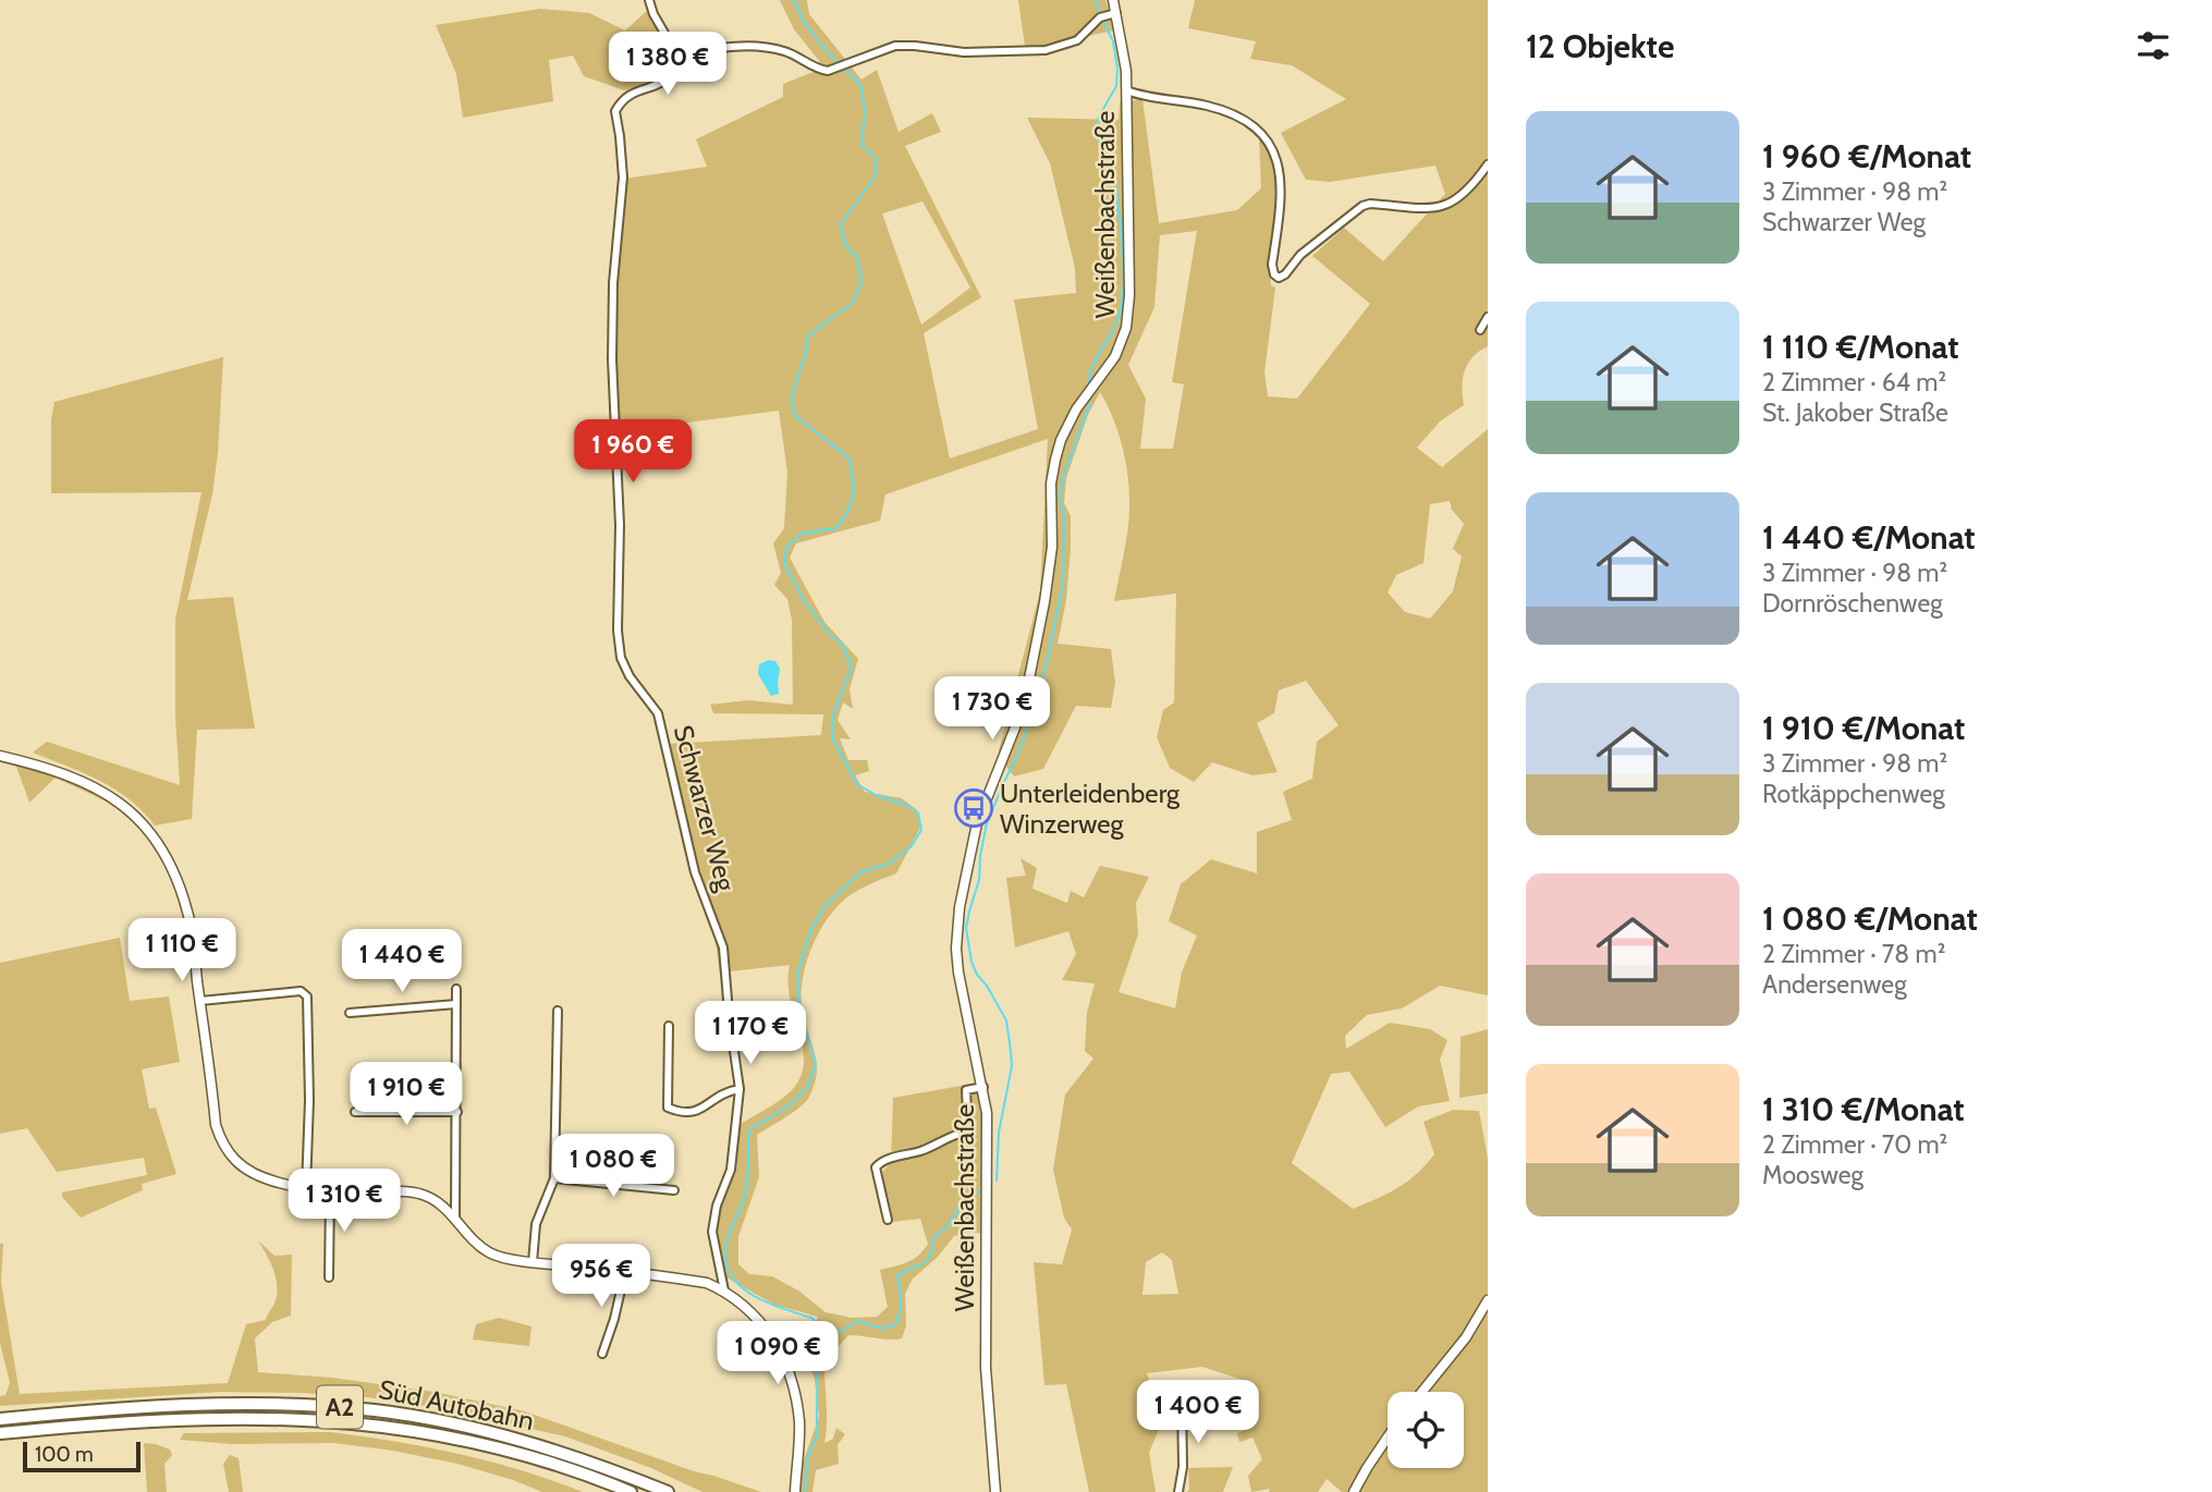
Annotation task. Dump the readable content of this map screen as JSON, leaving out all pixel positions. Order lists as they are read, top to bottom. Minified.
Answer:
{"streets":{"highway":["Süd Autobahn","A2"],"main road":["Weißenbachstraße"],"street":["Schwarzer Weg"]},"places":{"bus stop":["Unterleidenberg Winzerweg"]},"scale_bar":"100 m","page":{"heading":"12 Objekte","price":["1 380 €","1 960 €","1 730 €","1 110 €","1 440 €","1 170 €","1 910 €","1 080 €","1 310 €","956 €","1 090 €","1 400 €"],"list":[{"name":"1 960 €/Monat","note":"3 Zimmer · 98 m² · Schwarzer Weg"},{"name":"1 110 €/Monat","note":"2 Zimmer · 64 m² · St. Jakober Straße"},{"name":"1 440 €/Monat","note":"3 Zimmer · 98 m² · Dornröschenweg"},{"name":"1 910 €/Monat","note":"3 Zimmer · 98 m² · Rotkäppchenweg"},{"name":"1 080 €/Monat","note":"2 Zimmer · 78 m² · Andersenweg"},{"name":"1 310 €/Monat","note":"2 Zimmer · 70 m² · Moosweg"}],"scale":"100 m"}}
